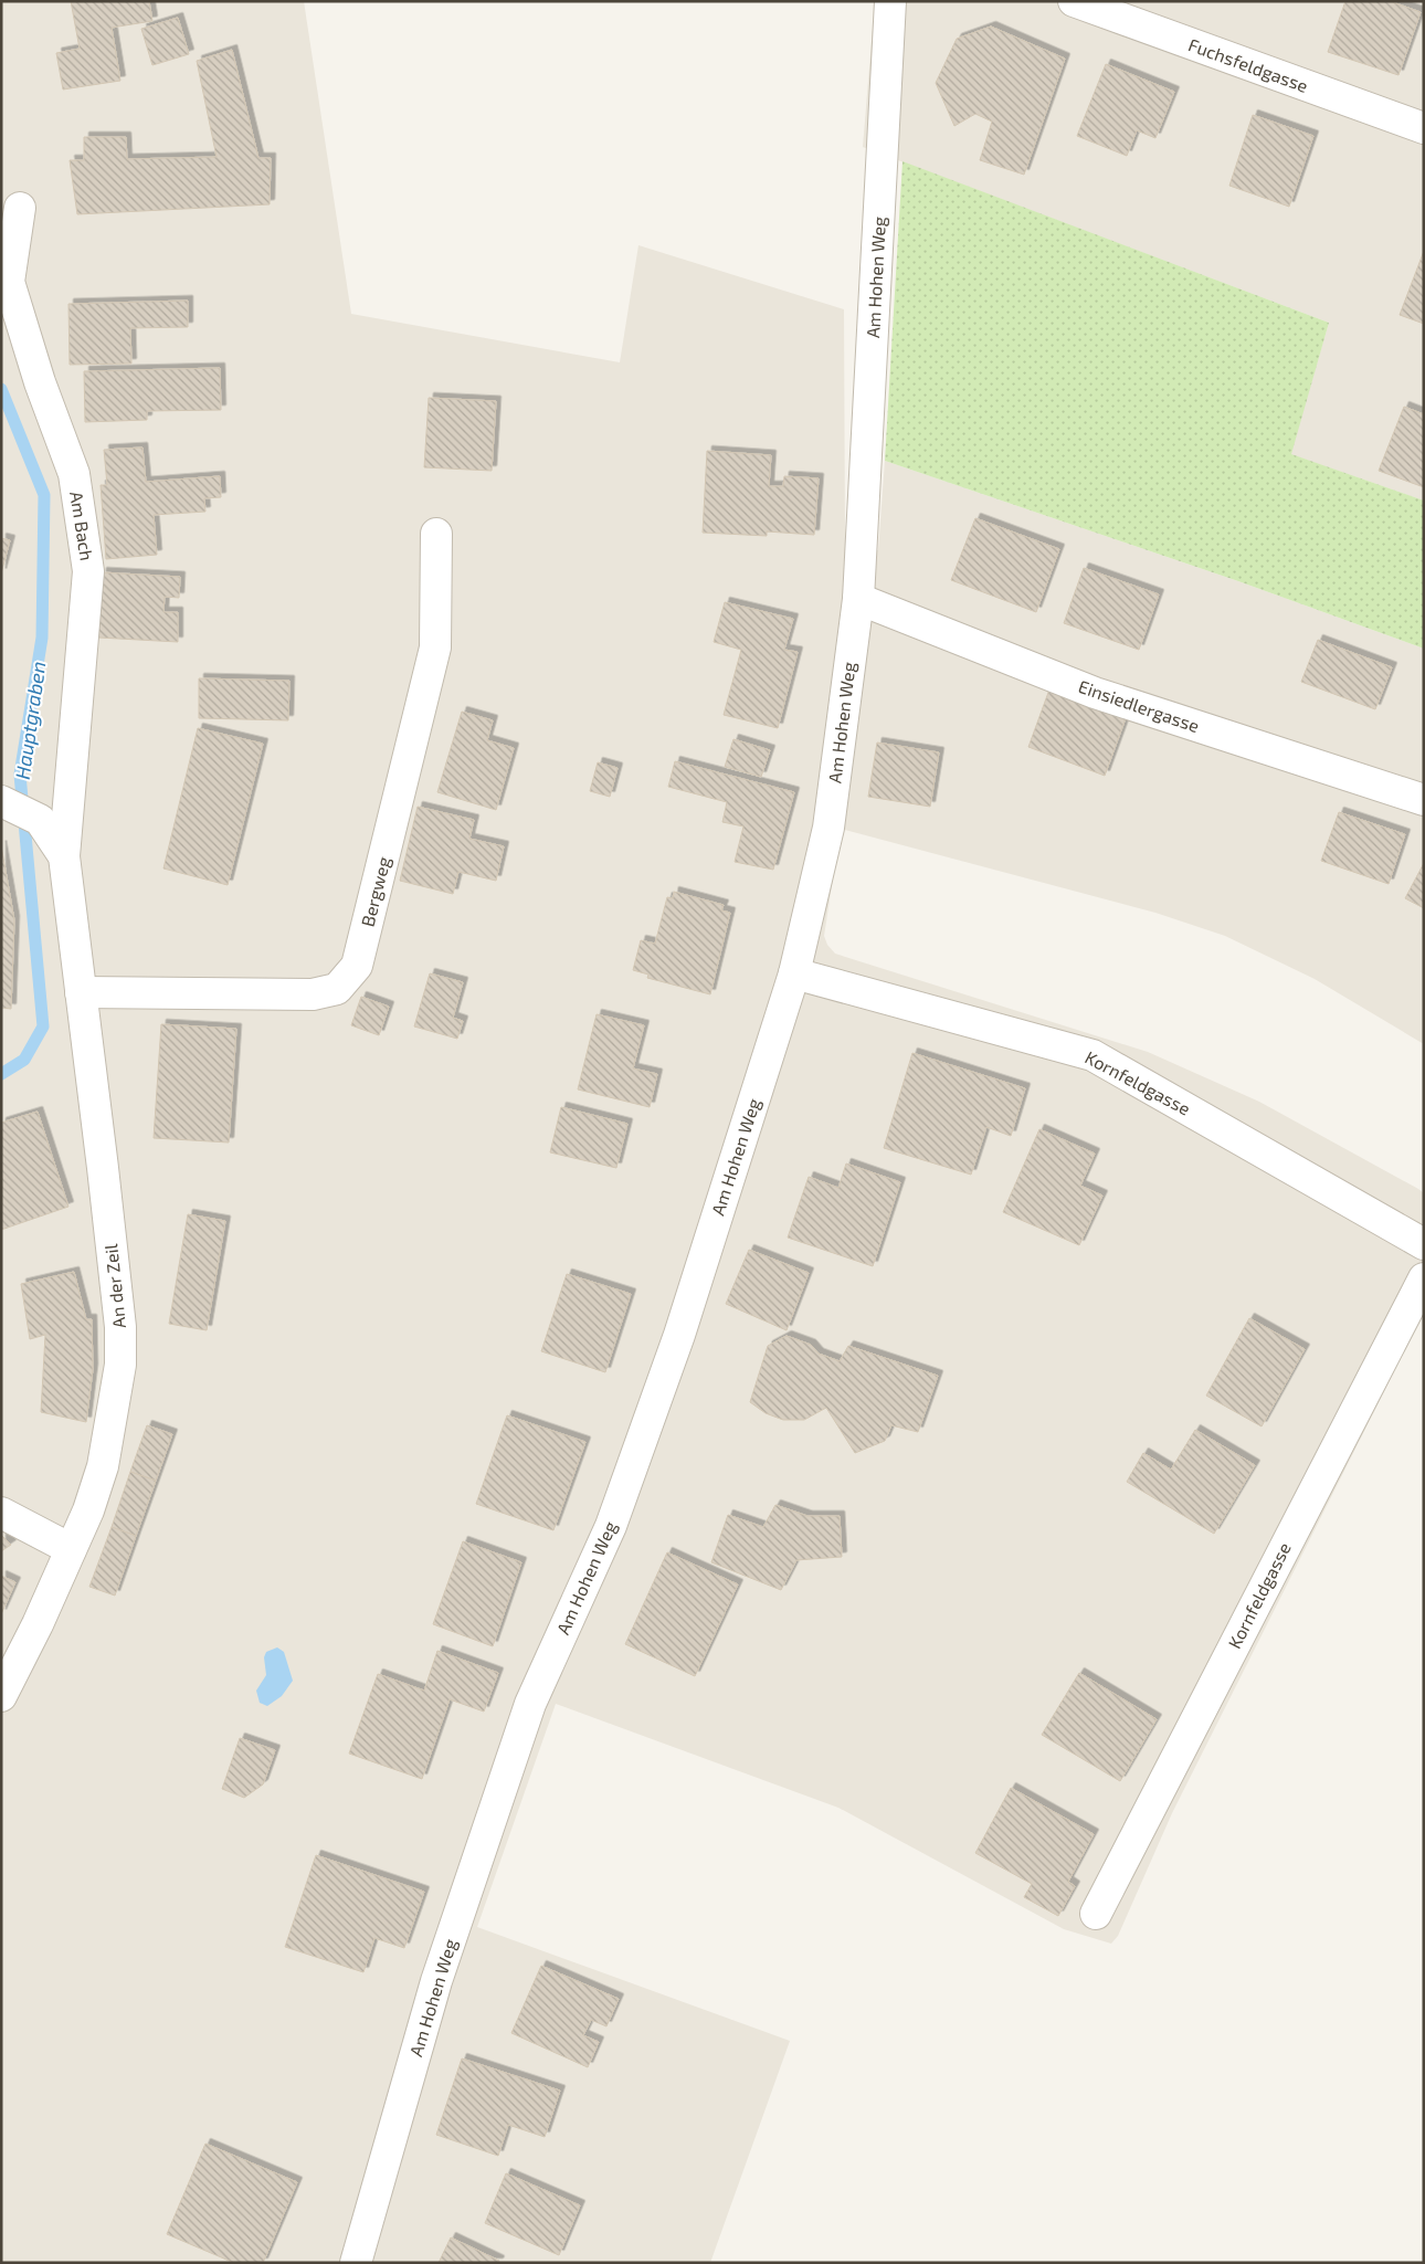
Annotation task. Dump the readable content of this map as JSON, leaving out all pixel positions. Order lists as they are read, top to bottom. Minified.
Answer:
{"streets":{"street":["Fuchsfeldgasse","Am Hohen Weg","Am Bach","Einsiedlergasse","Bergweg","Kornfeldgasse","An der Zeil"]},"crossings":[["Am Hohen Weg","Einsiedlergasse"],["Am Hohen Weg","Kornfeldgasse"],["Am Bach","An der Zeil"],["Bergweg","An der Zeil"]],"water":["Hauptgraben"]}
